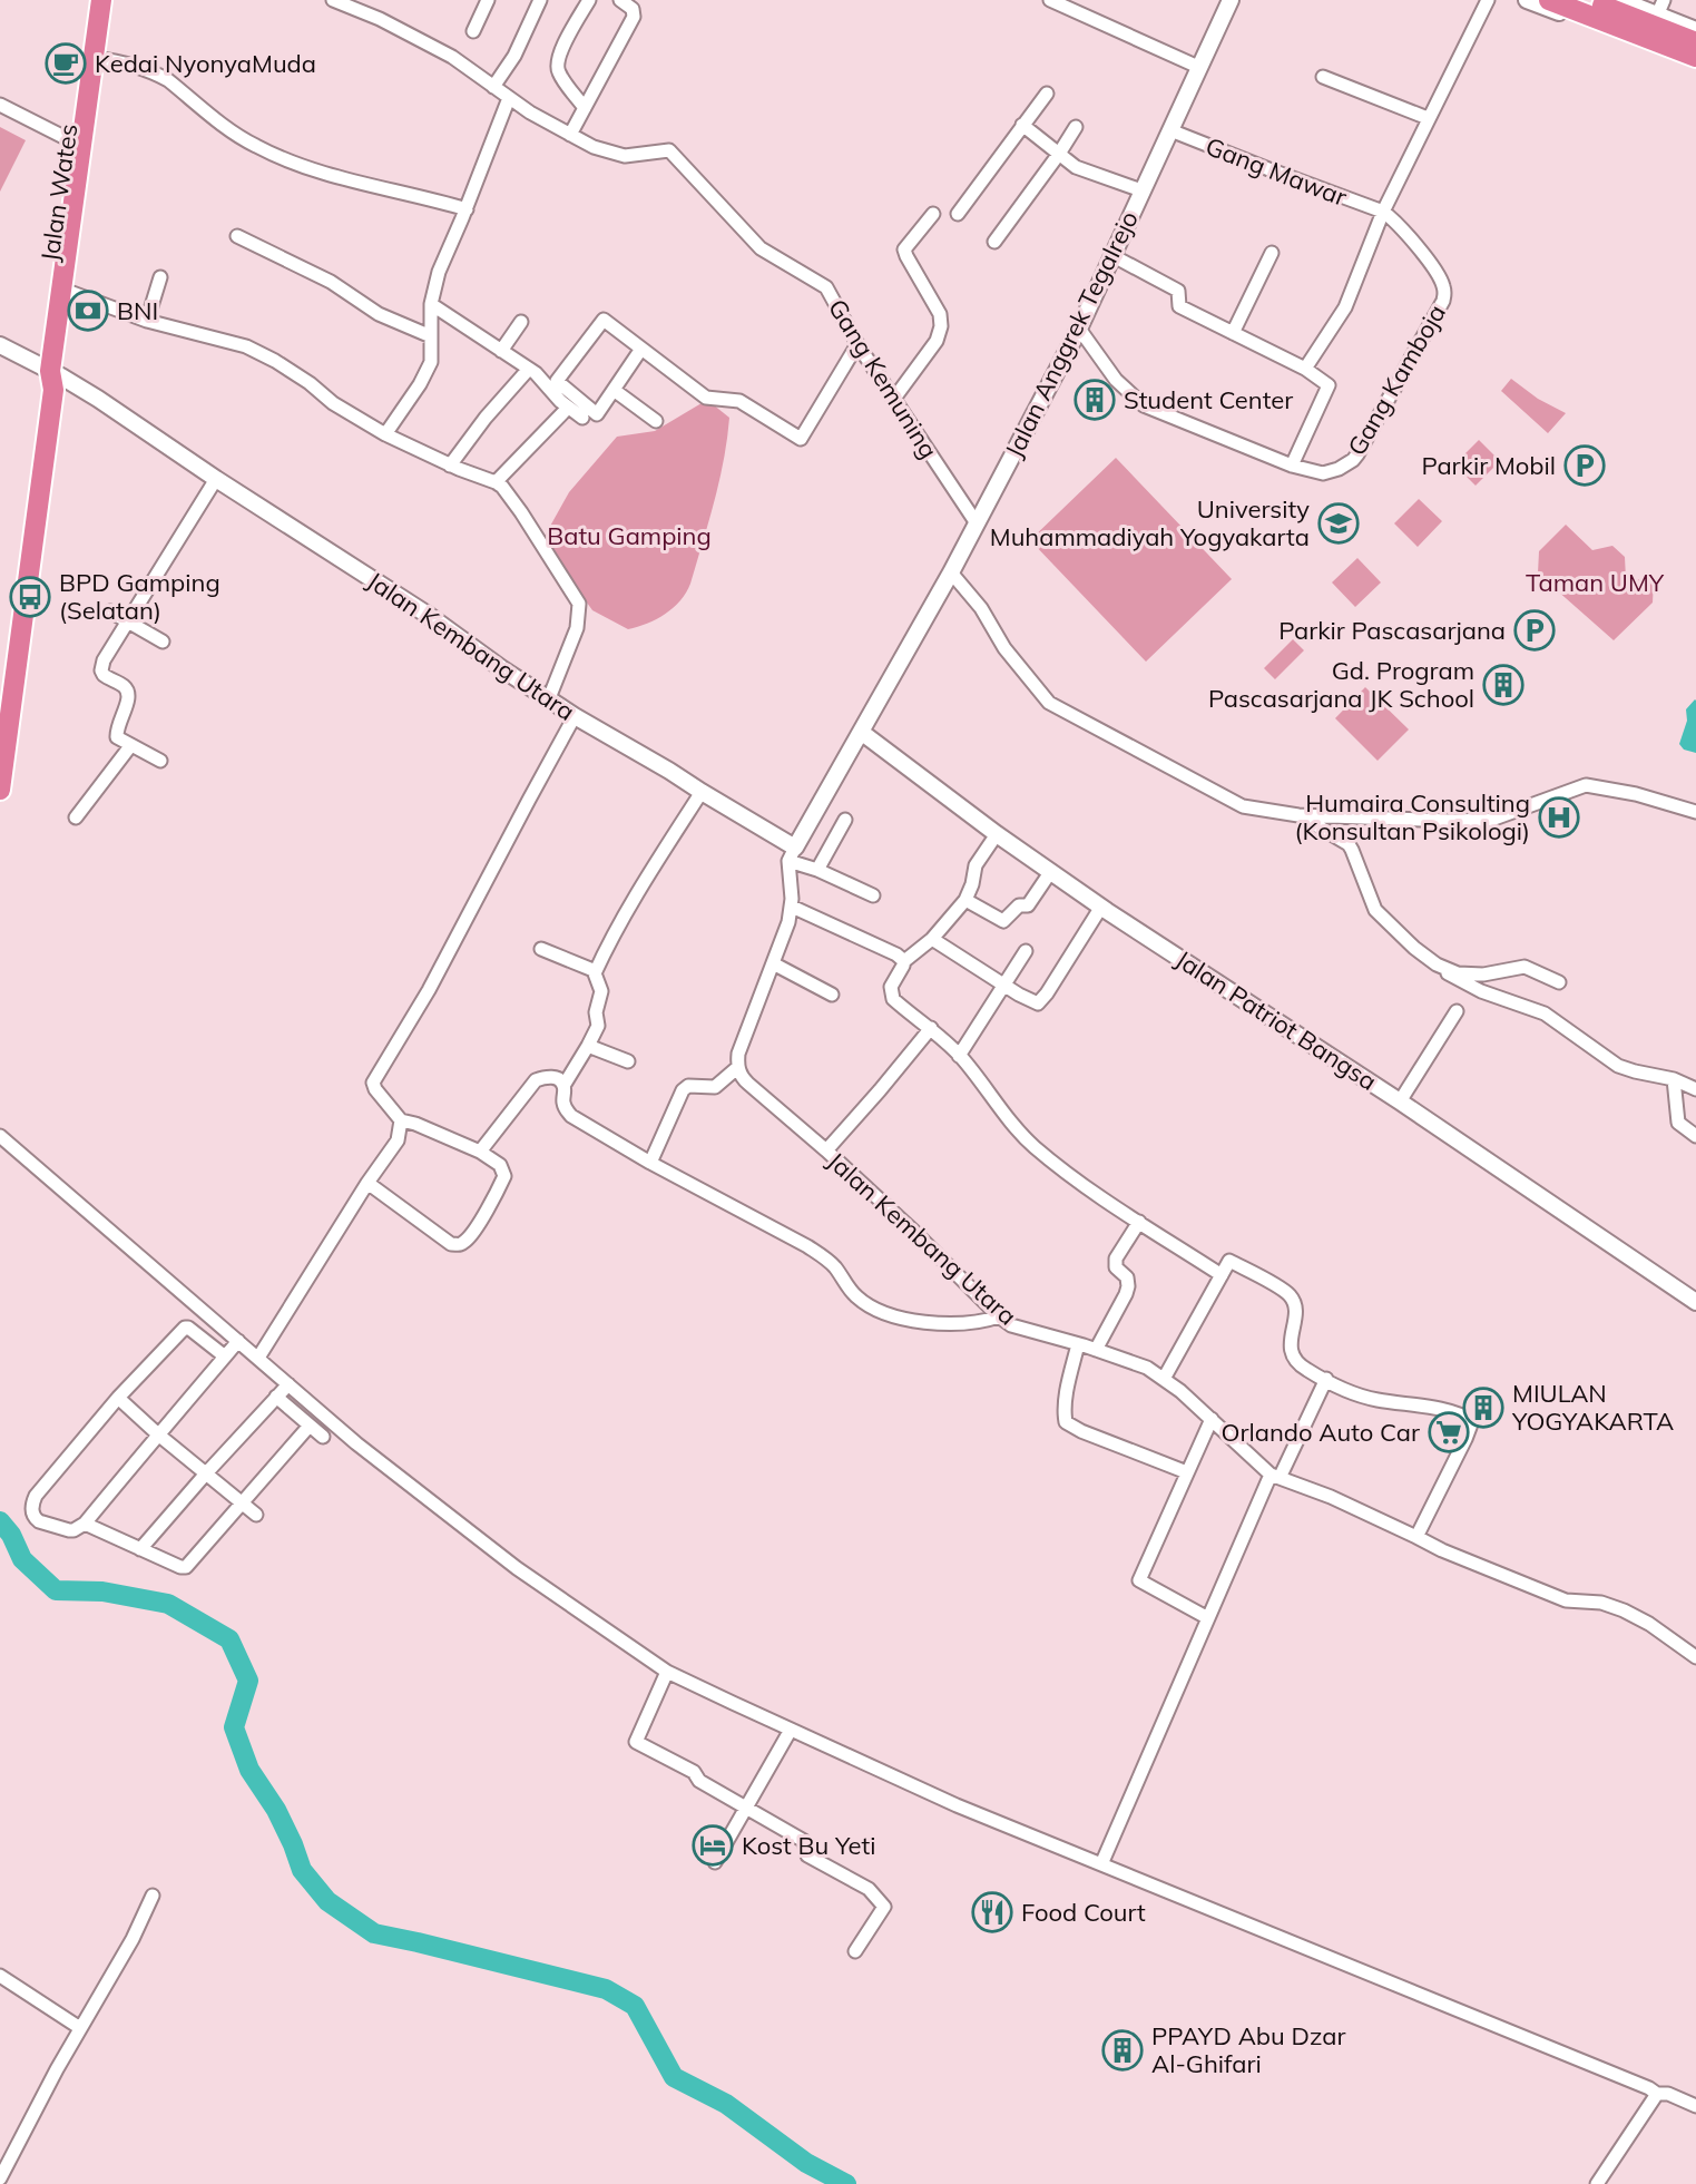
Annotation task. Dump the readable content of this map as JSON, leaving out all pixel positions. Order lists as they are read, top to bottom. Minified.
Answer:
{"streets":{"highway":["Jalan Wates"],"street":["Gang Mawar","Jalan Anggrek Tegalrejo","Gang Kemuning","Gang Kamboja","Jalan Kembang Utara","Jalan Patriot Bangsa"]},"crossings":[["Gang Mawar","Jalan Anggrek Tegalrejo"],["Gang Mawar","Gang Kamboja"],["Jalan Wates","Jalan Kembang Utara"],["Jalan Anggrek Tegalrejo","Gang Kemuning"],["Jalan Anggrek Tegalrejo","Gang Kamboja"],["Jalan Anggrek Tegalrejo","Jalan Kembang Utara"],["Jalan Anggrek Tegalrejo","Jalan Patriot Bangsa"]],"parks":["Batu Gamping","Taman UMY"],"places":{"cafe":["Kedai NyonyaMuda"],"bank":["BNI"],"building":["Student Center","Gd. Program Pascasarjana JK School","MIULAN YOGYAKARTA","PPAYD Abu Dzar Al-Ghifari"],"parking":["Parkir Mobil","Parkir Pascasarjana"],"school or university":["University Muhammadiyah Yogyakarta"],"bus stop":["BPD Gamping (Selatan)"],"hospital":["Humaira Consulting (Konsultan Psikologi)"],"supermarket":["Orlando Auto Car"],"hotel":["Kost Bu Yeti"],"restaurant":["Food Court"]}}
